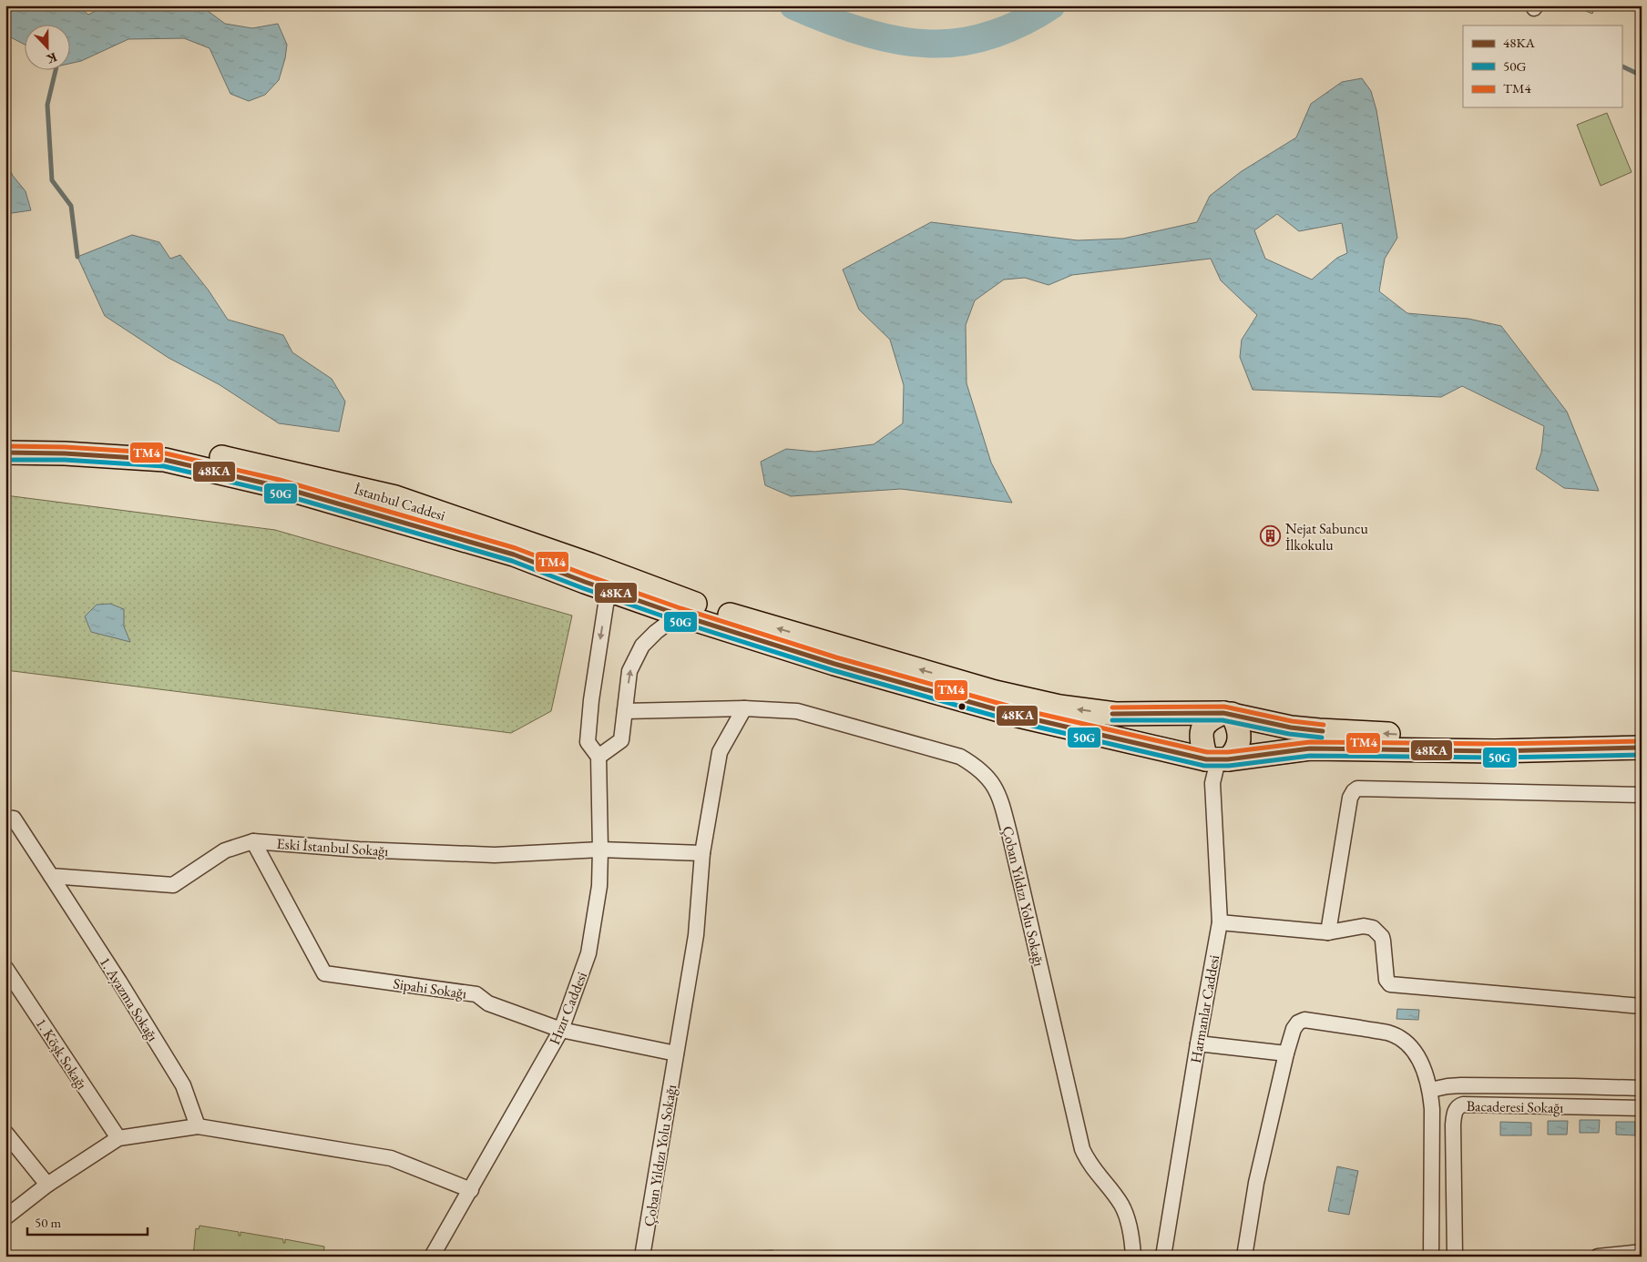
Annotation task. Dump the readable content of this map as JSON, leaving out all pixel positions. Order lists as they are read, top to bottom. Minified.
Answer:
{"streets":{"main road":["İstanbul Caddesi"],"street":["Eski İstanbul Sokağı","Çoban Yıldızı Yolu Sokağı","Sipahi Sokağı","1. Ayazma Sokağı","Hızır Caddesi","Harmanlar Caddesi","1. Köşk Sokağı","Bacaderesi Sokağı"]},"crossings":[["İstanbul Caddesi","Harmanlar Caddesi"],["Eski İstanbul Sokağı","Çoban Yıldızı Yolu Sokağı"],["Eski İstanbul Sokağı","Sipahi Sokağı"],["Eski İstanbul Sokağı","1. Ayazma Sokağı"],["Eski İstanbul Sokağı","Hızır Caddesi"],["Çoban Yıldızı Yolu Sokağı","Sipahi Sokağı"],["Sipahi Sokağı","Hızır Caddesi"]],"places":{"building":["Nejat Sabuncu İlkokulu"]},"lines":["transit line TM4","transit line 48KA","transit line 50G"],"legend":["48KA","50G","TM4"],"scale_bar":"50 m","north":"bottom"}
